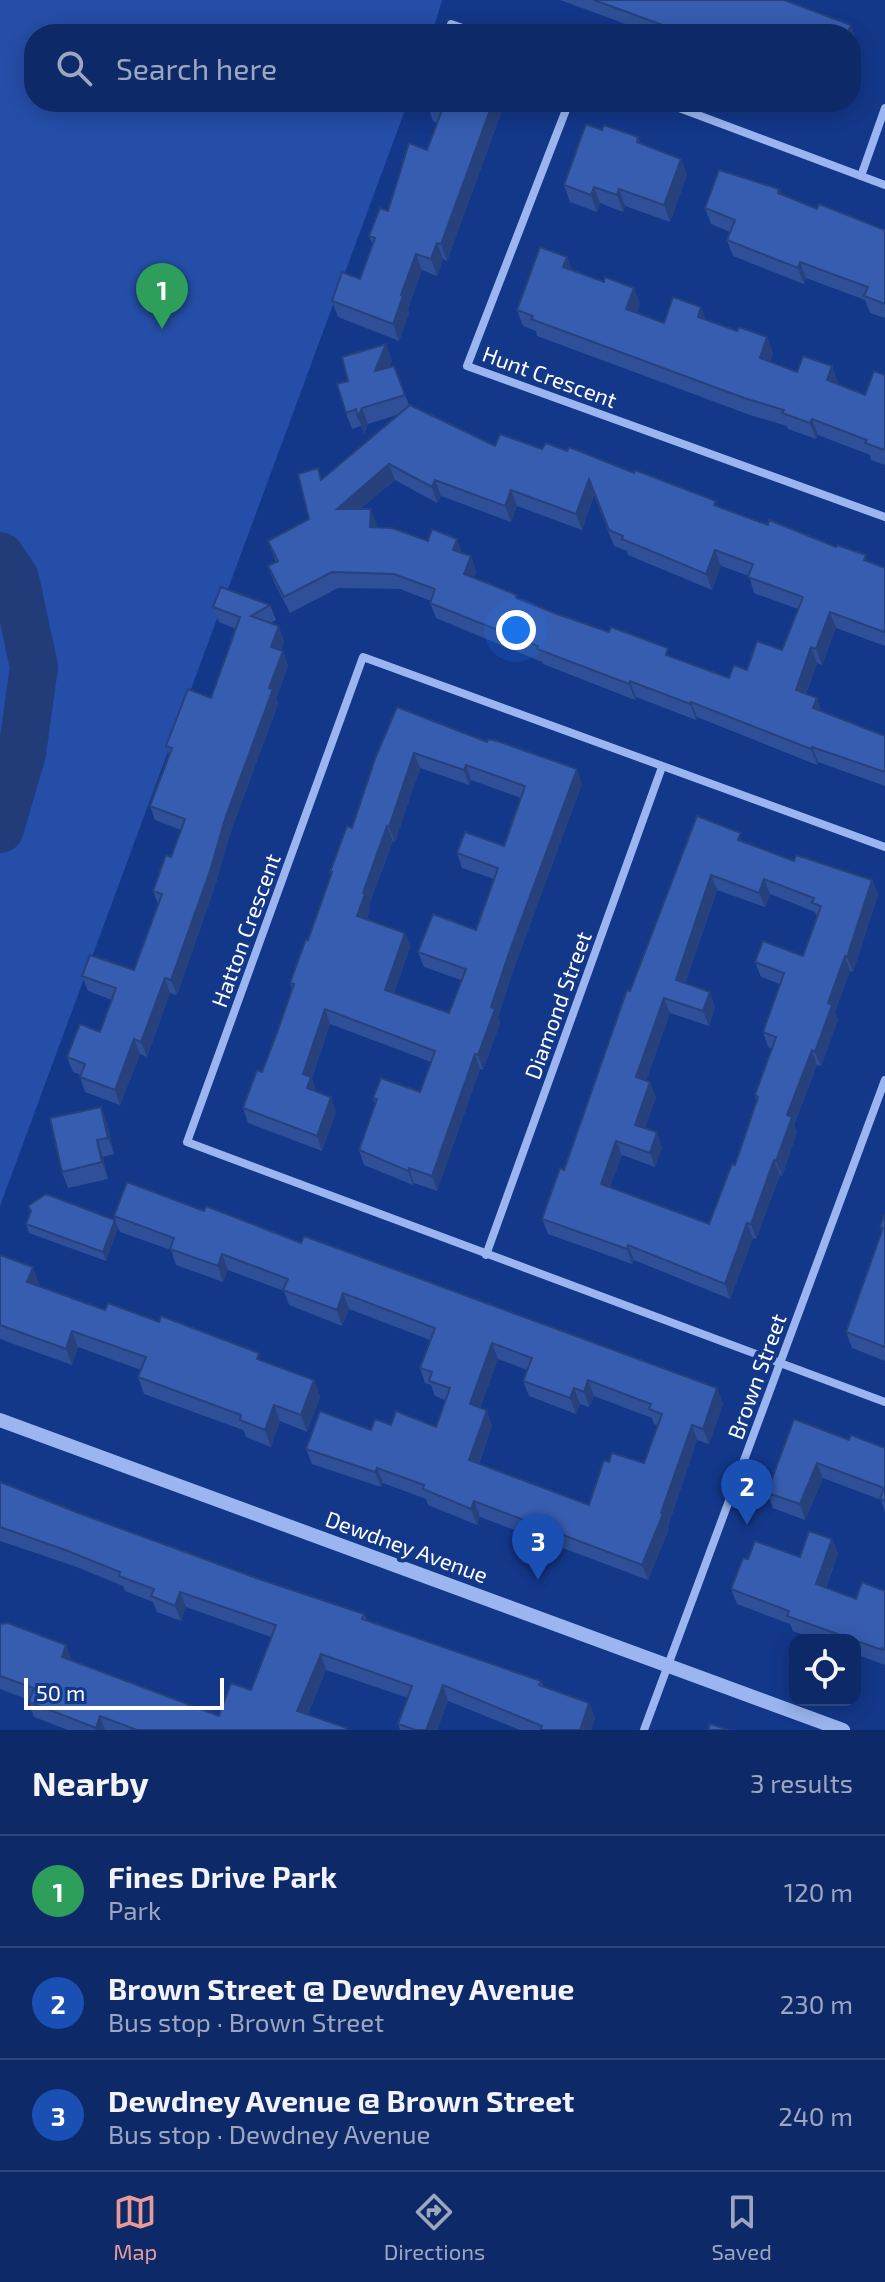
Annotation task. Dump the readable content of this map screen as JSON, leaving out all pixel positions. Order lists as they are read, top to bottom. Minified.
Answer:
{"streets":{"street":["Hunt Crescent","Hatton Crescent","Diamond Street","Brown Street","Dewdney Avenue"]},"crossings":[["Hatton Crescent","Diamond Street"],["Hatton Crescent","Brown Street"],["Brown Street","Dewdney Avenue"]],"scale_bar":"50 m","page":{"search":"Search here","pins":["1","2","3"],"scale":"50 m","heading":["Nearby","3 results"],"list":[{"mark":"1","name":"Fines Drive Park","note":"Park","value":"120 m"},{"mark":"2","name":"Brown Street @ Dewdney Avenue","note":"Bus stop · Brown Street","value":"230 m"},{"mark":"3","name":"Dewdney Avenue @ Brown Street","note":"Bus stop · Dewdney Avenue","value":"240 m"}],"nav":["Map","Directions","Saved"]}}
